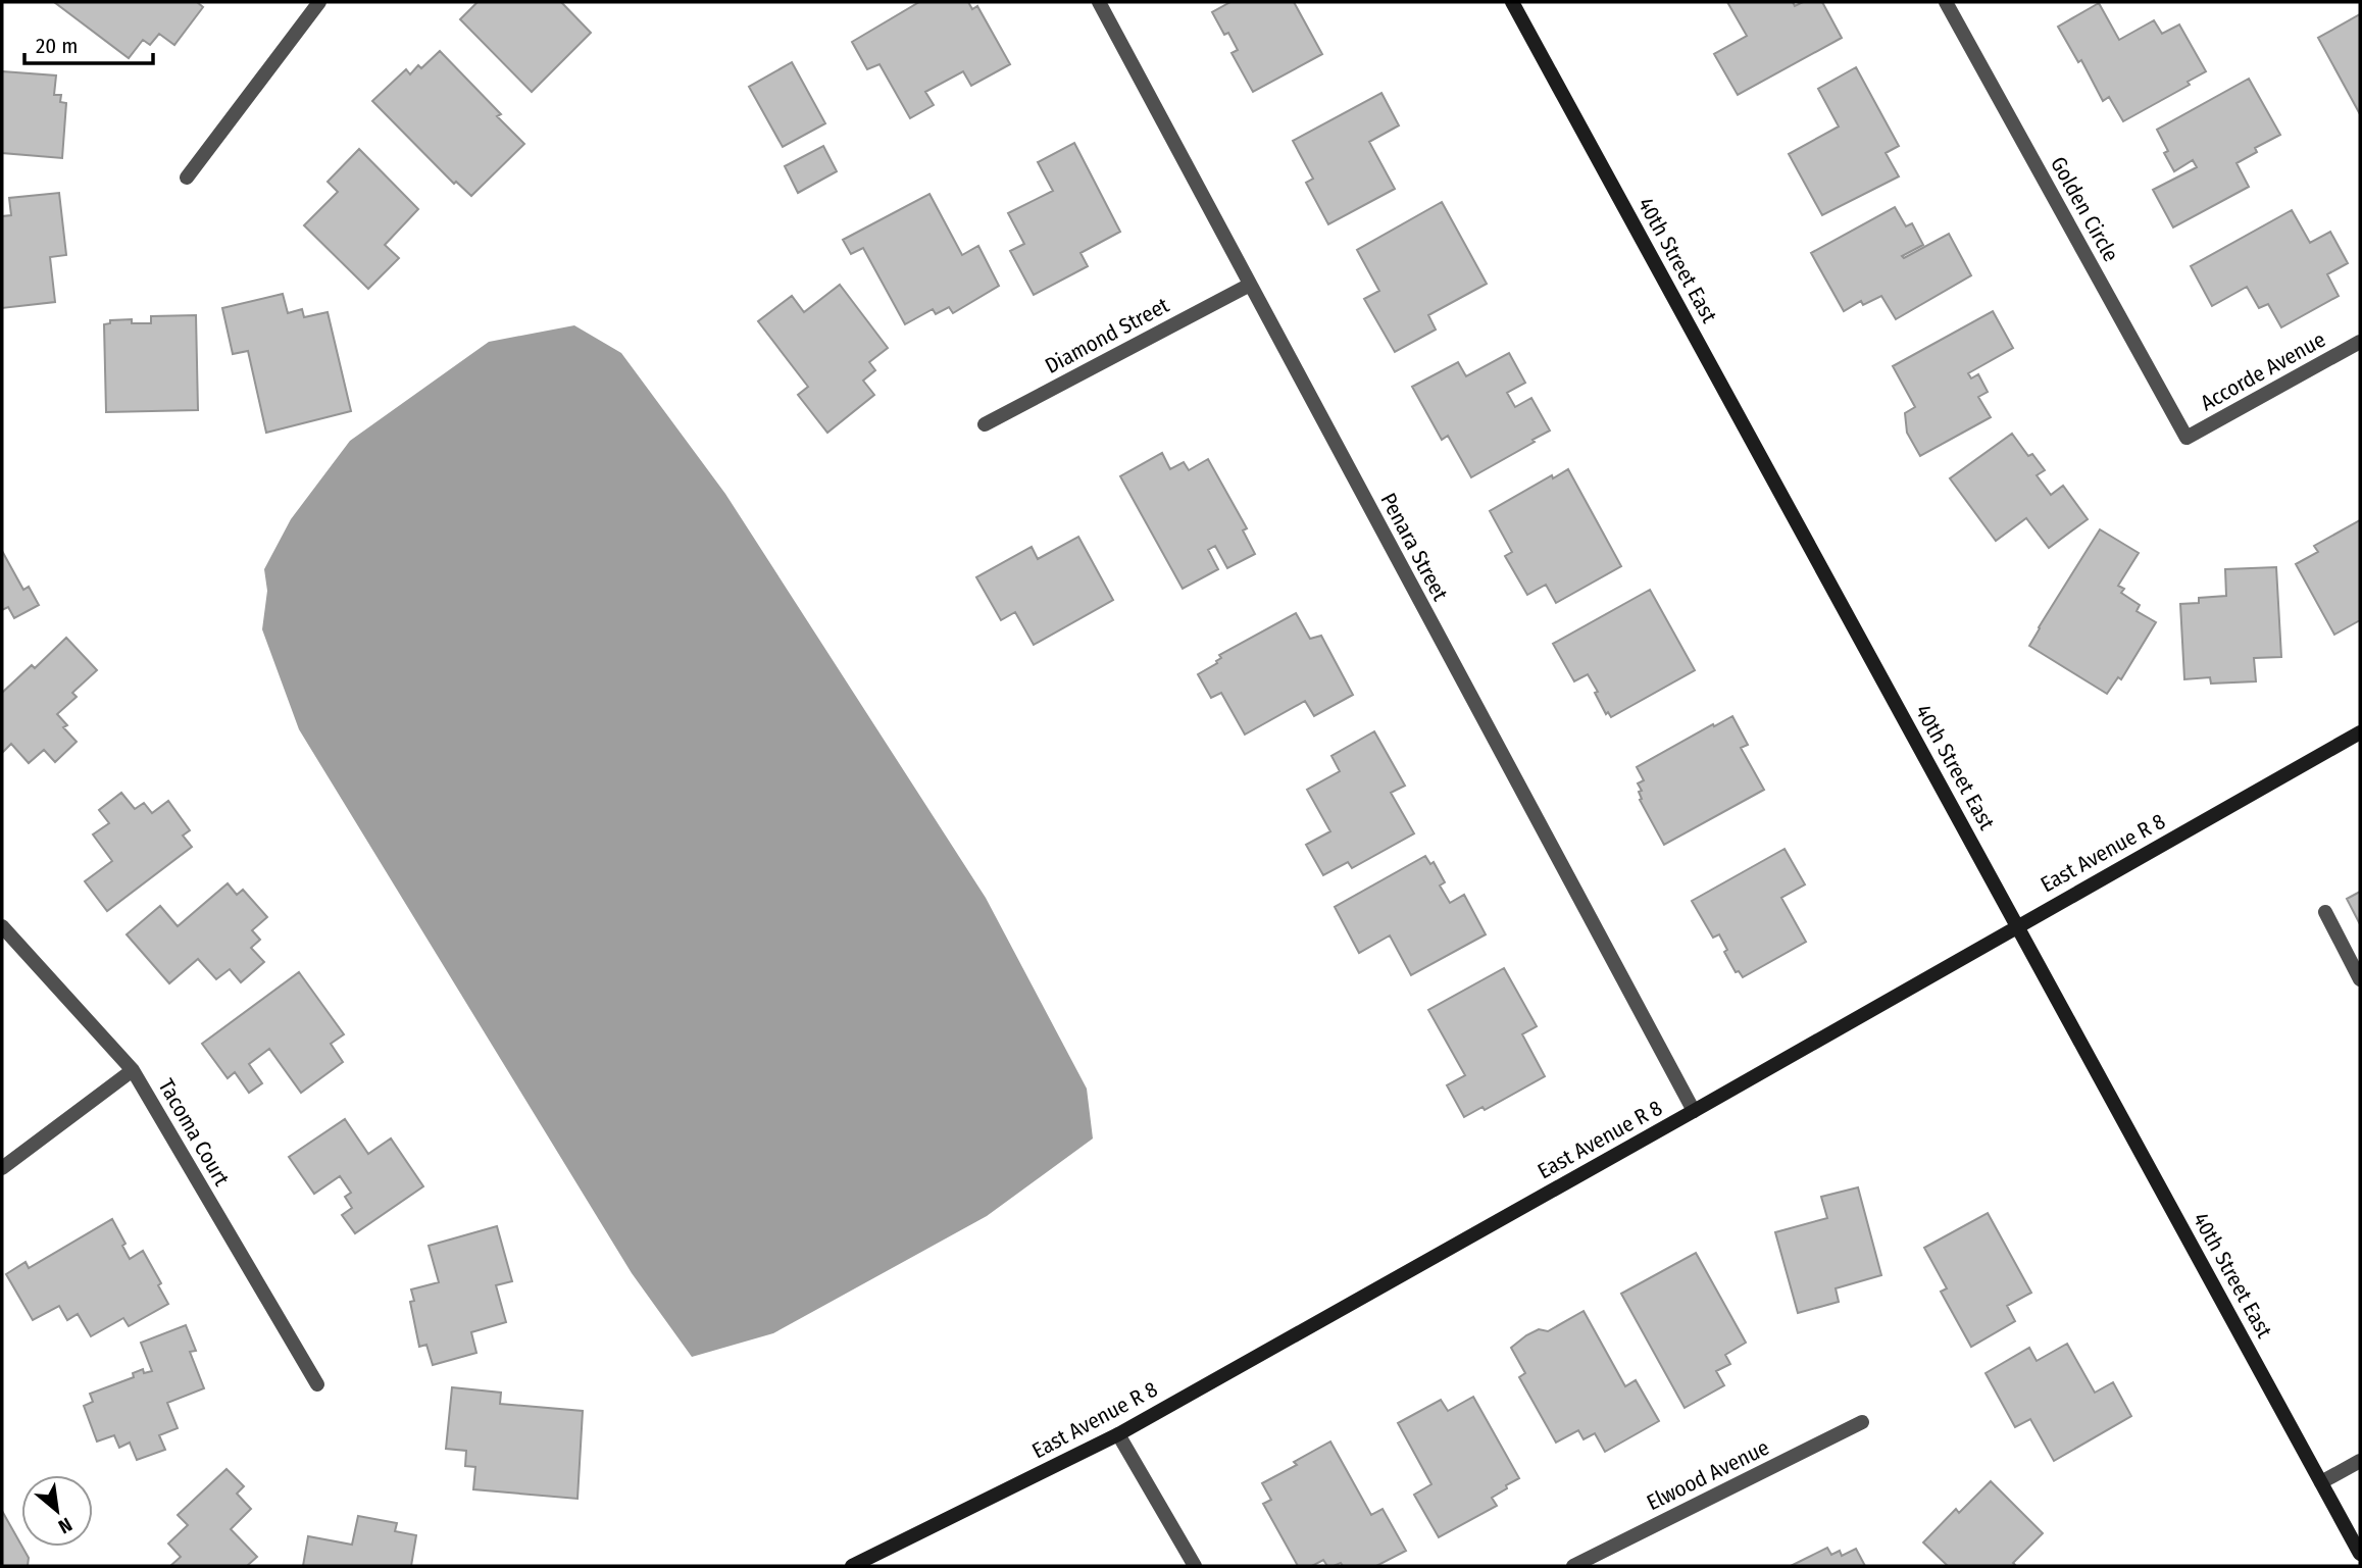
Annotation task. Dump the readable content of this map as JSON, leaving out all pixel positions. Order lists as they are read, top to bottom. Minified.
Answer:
{"streets":{"main road":["40th Street East","East Avenue R 8"],"street":["Golden Circle","Diamond Street","Accorde Avenue","Penara Street","Tacoma Court","Elwood Avenue"]},"crossings":[["Golden Circle","Accorde Avenue"],["40th Street East","East Avenue R 8"],["Diamond Street","Penara Street"],["Penara Street","East Avenue R 8"]],"scale_bar":"20 m","north":"bottom right"}
